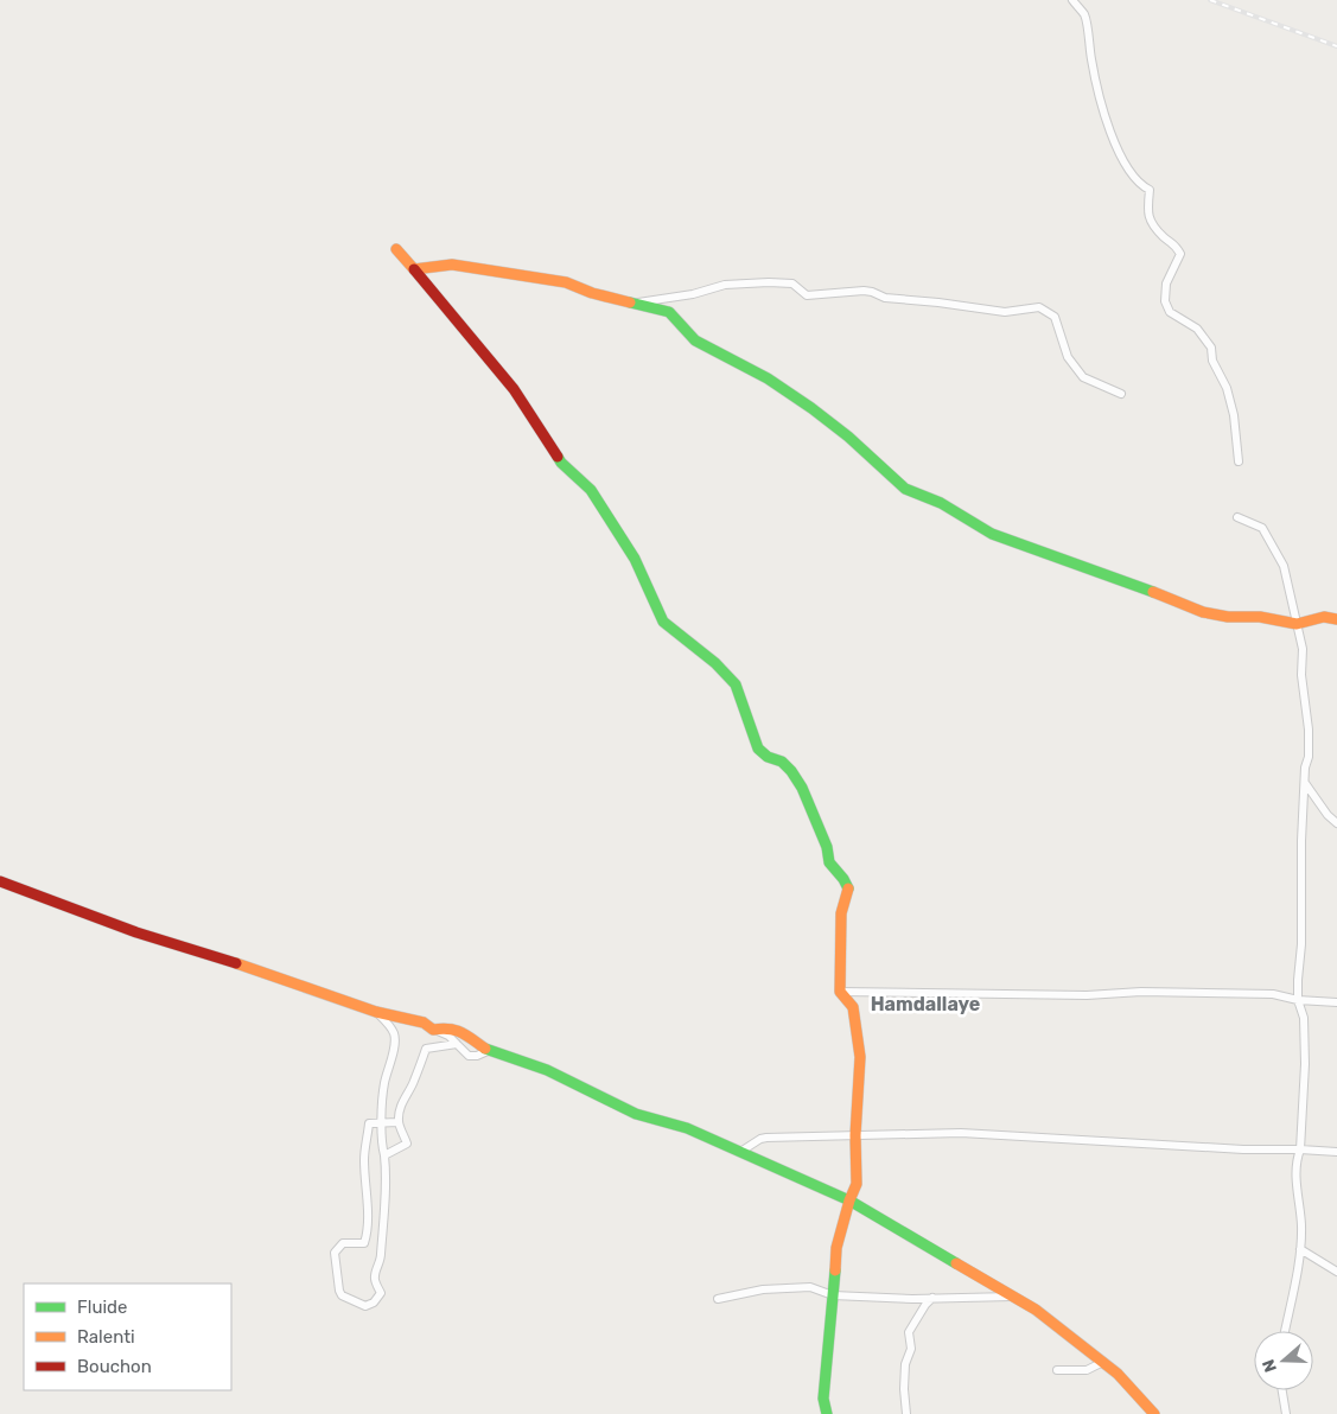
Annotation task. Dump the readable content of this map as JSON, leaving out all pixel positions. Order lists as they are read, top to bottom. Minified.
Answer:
{"districts":["Hamdallaye"],"legend":["Fluide","Ralenti","Bouchon"],"north":"left"}
